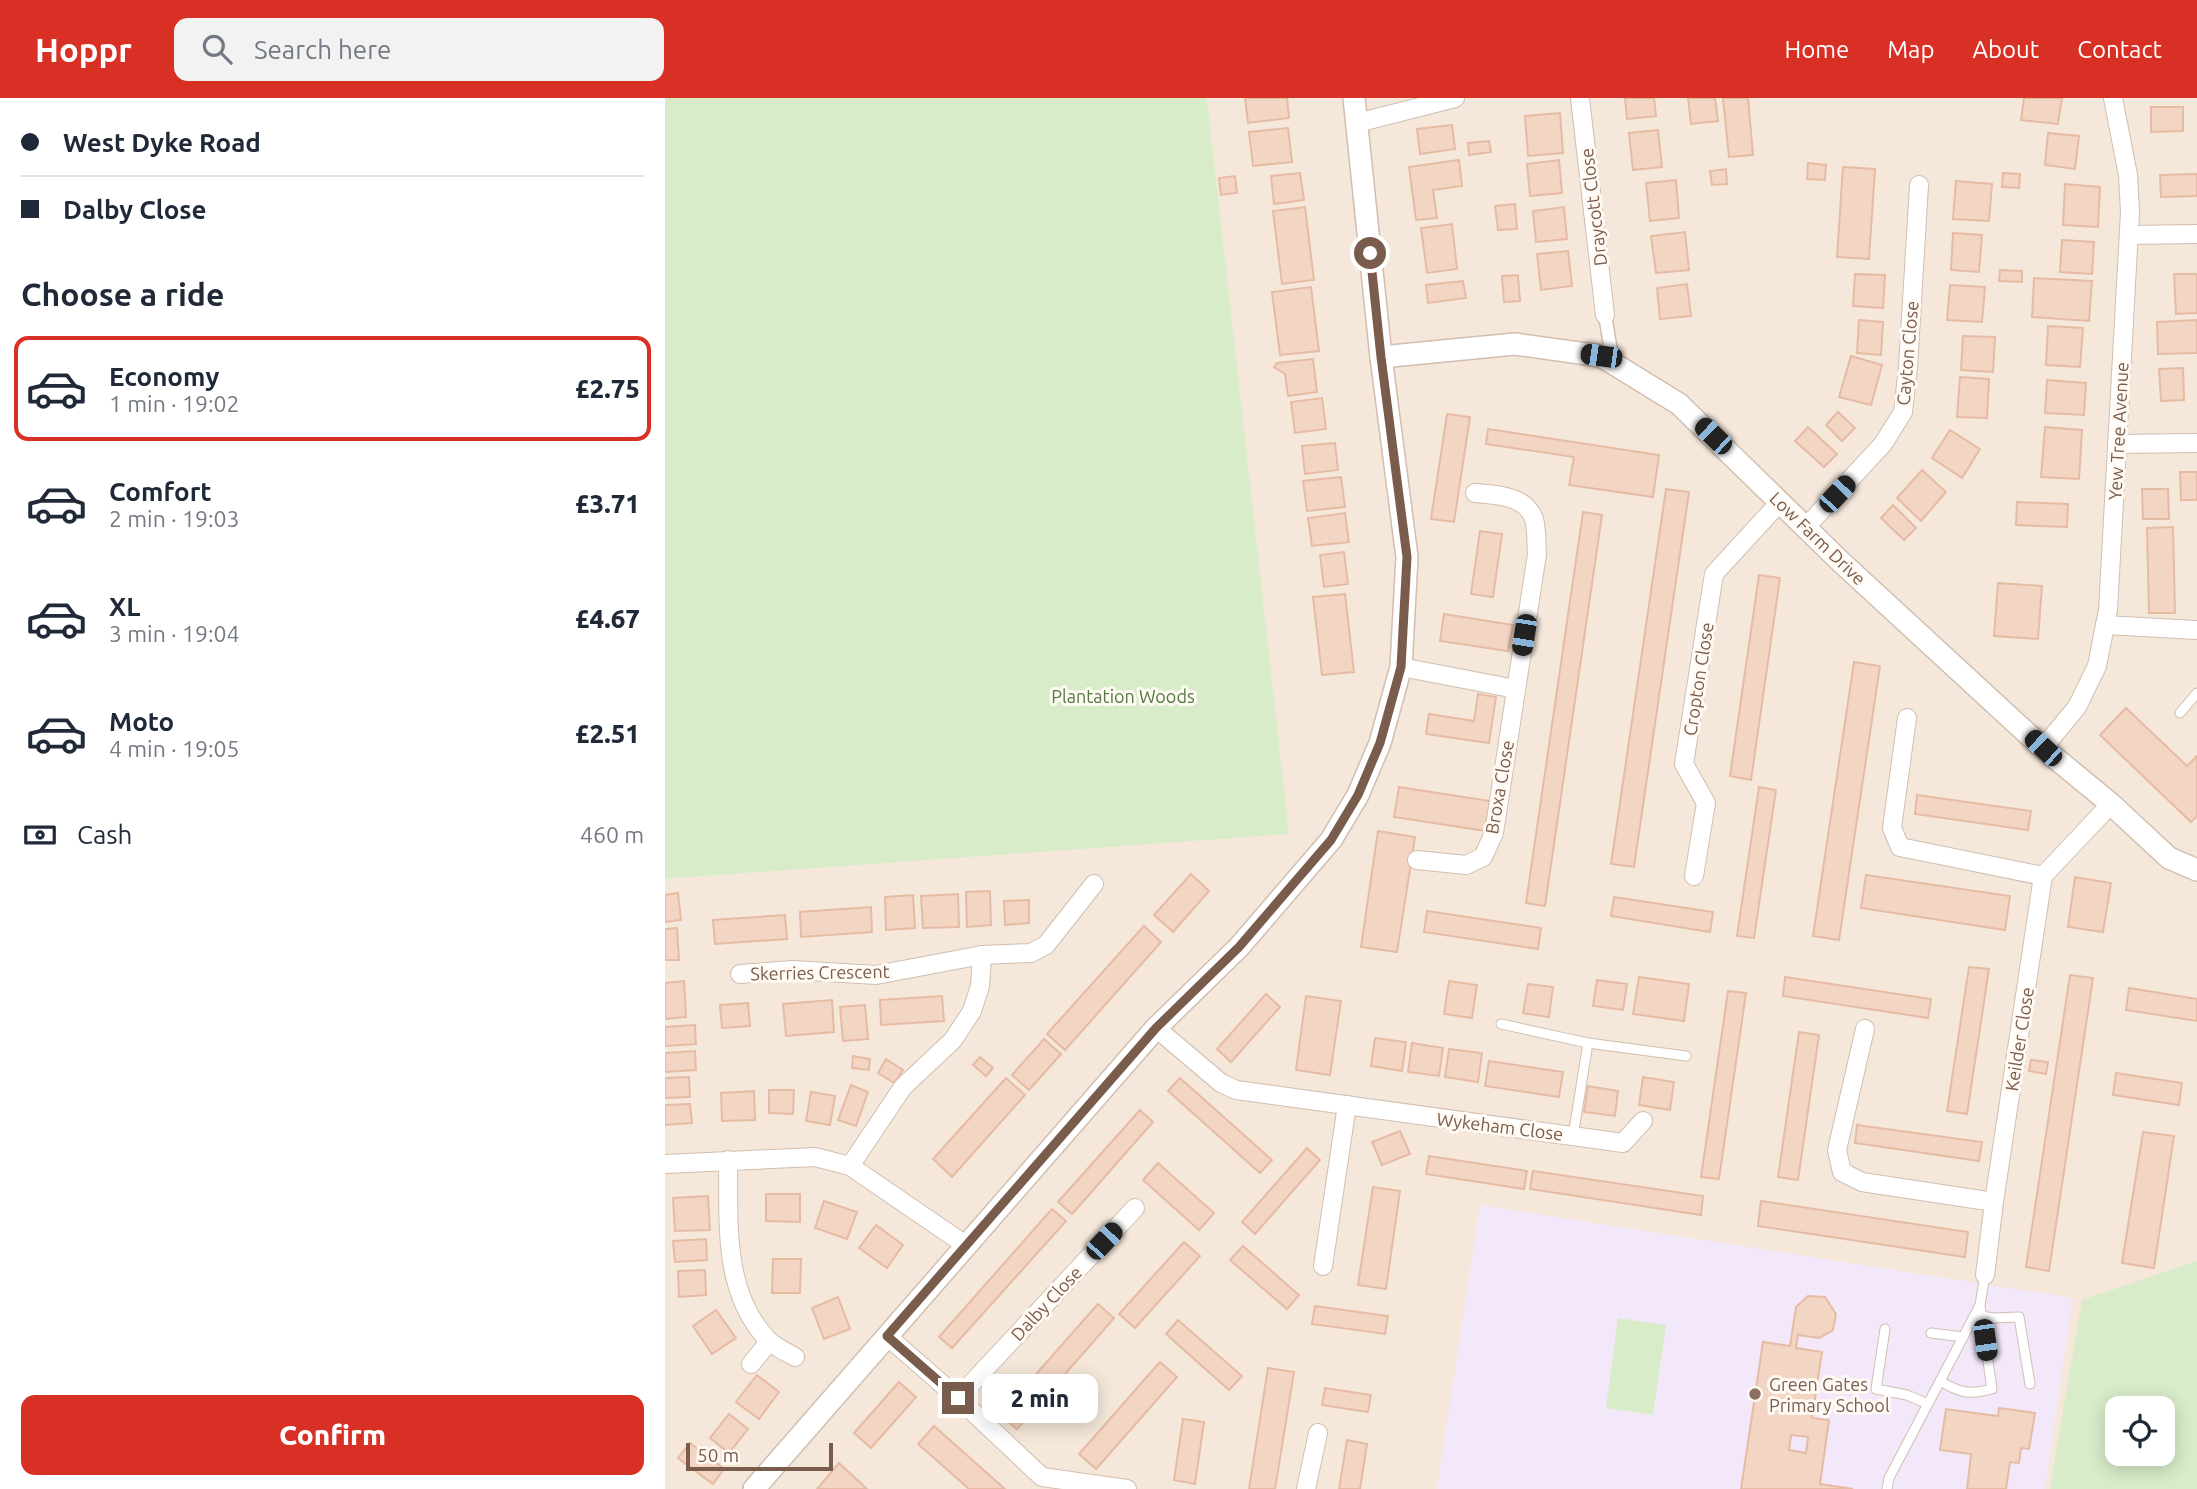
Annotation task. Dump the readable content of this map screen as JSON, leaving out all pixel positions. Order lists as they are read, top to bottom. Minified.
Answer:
{"streets":{"street":["Draycott Close","Cayton Close","Yew Tree Avenue","Low Farm Drive","Cropton Close","Broxa Close","Skerries Crescent","Keilder Close","Wykeham Close","Dalby Close"]},"crossings":[["Cayton Close","Low Farm Drive"],["Yew Tree Avenue","Low Farm Drive"],["Low Farm Drive","Cropton Close"]],"parks":["Plantation Woods"],"places":["Green Gates Primary School"],"scale_bar":"50 m","page":{"header":"Hoppr","search":"Search here","nav":["Home","Map","About","Contact"],"banner":["West Dyke Road","Dalby Close"],"heading":"Choose a ride","list":[{"name":"Economy","note":"1 min · 19:02","value":"£2.75"},{"name":"Comfort","note":"2 min · 19:03","value":"£3.71"},{"name":"XL","note":"3 min · 19:04","value":"£4.67"},{"name":"Moto","note":"4 min · 19:05","value":"£2.51"}],"pay":["Cash","460 m"],"bubble":"2 min","buttons":"Confirm","scale":"50 m"}}
